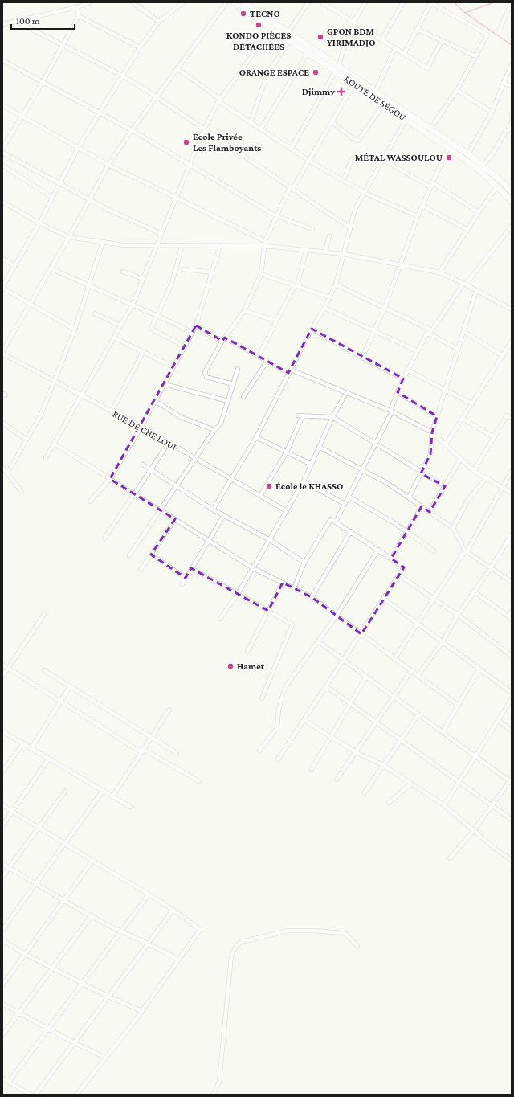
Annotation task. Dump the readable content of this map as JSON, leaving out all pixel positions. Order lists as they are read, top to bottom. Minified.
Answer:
{"streets":{"highway":["ROUTE DE SÉGOU"],"street":["RUE DE CHE LOUP"]},"places":{"other":["TECNO","KONDO PIÈCES DÉTACHÉES","GPON BDM YIRIMADJO","ORANGE ESPACE","École Privée Les Flamboyants","MÉTAL WASSOULOU","École le KHASSO","Hamet"],"health":["Djimmy"]},"scale_bar":"100 m"}
